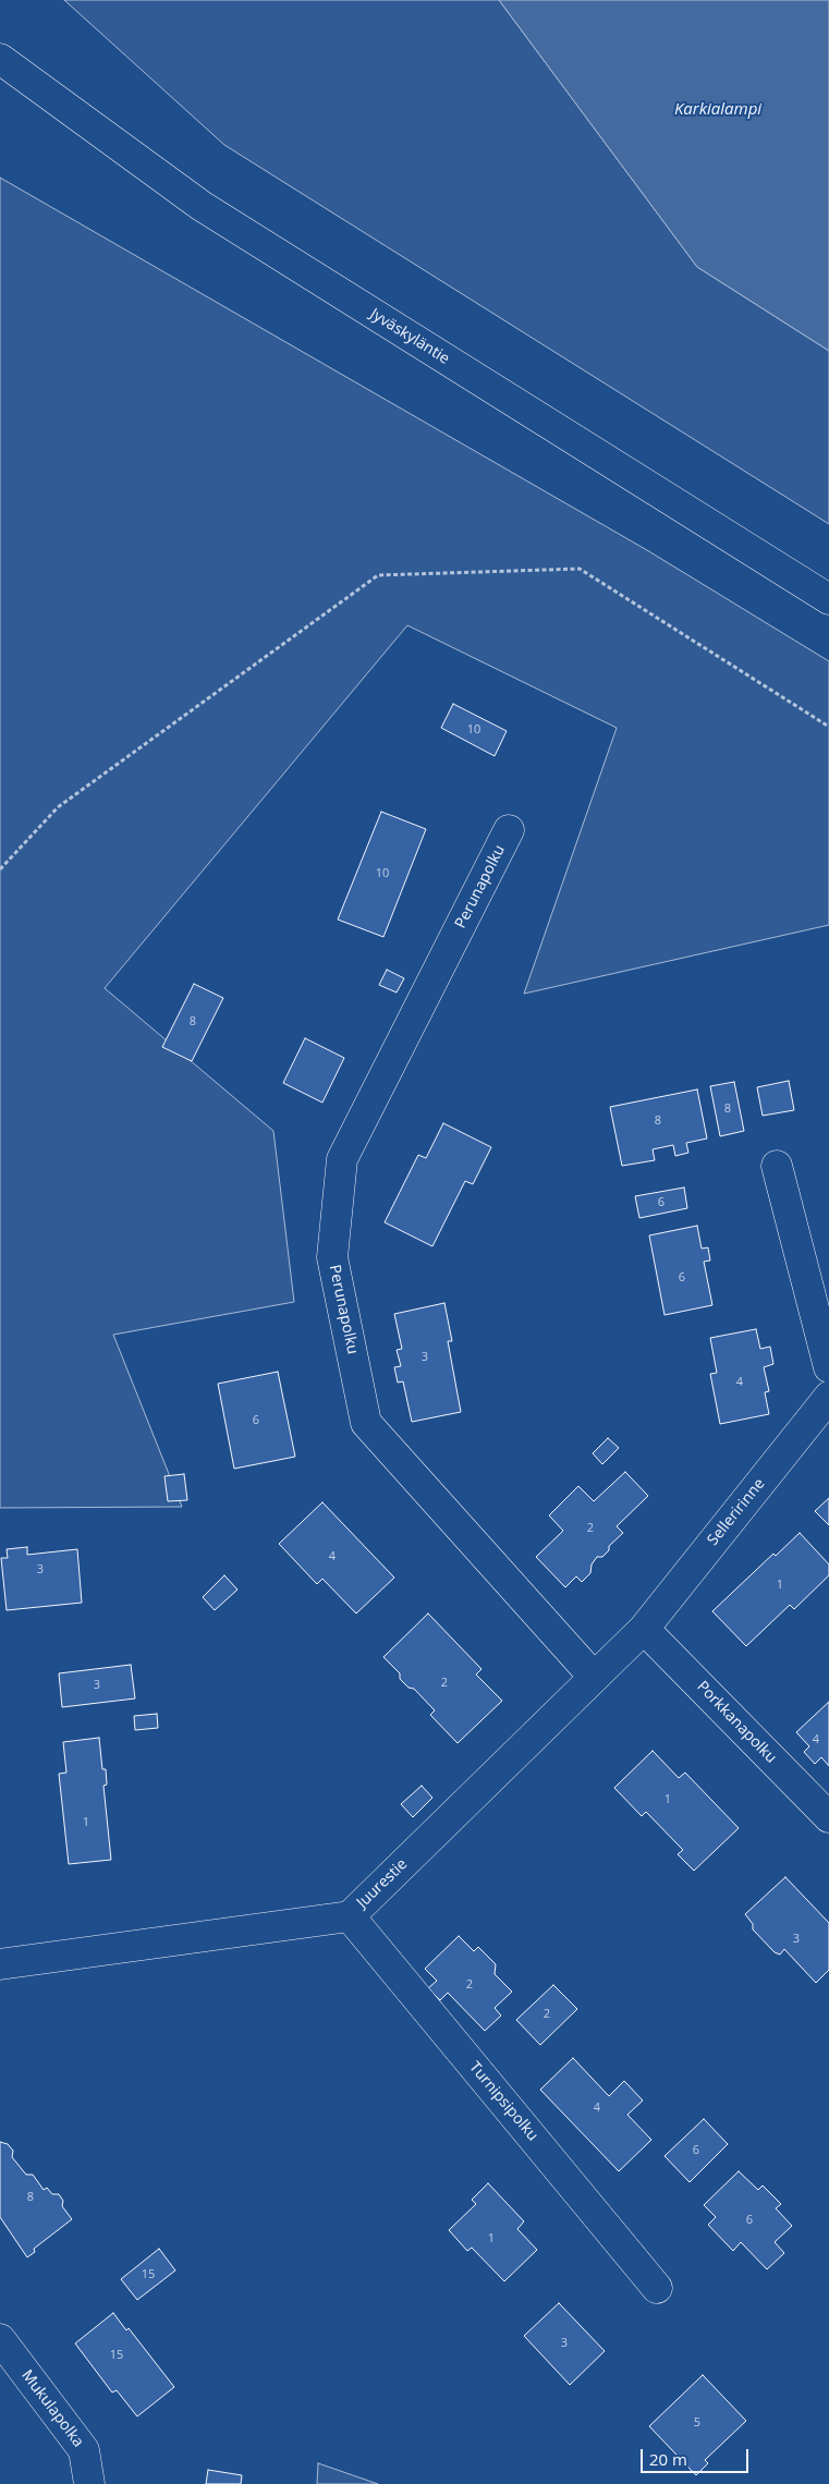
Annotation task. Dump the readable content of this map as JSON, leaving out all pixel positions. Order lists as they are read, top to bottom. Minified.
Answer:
{"streets":{"main road":["Jyväskyläntie","Perunapolku","Selleririnne","Porkkanapolku","Juurestie","Turnipsipolku","Mukulapolka"]},"crossings":[["Perunapolku","Juurestie"],["Selleririnne","Porkkanapolku"],["Selleririnne","Juurestie"],["Porkkanapolku","Juurestie"],["Juurestie","Turnipsipolku"]],"water":["Karkialampi"],"house_numbers":["10","10","8","8","8","6","6","3","4","6","2","4","3","1","2","3","4","1","1","3","2","2","4","6","8","6","1","15","3","15","5"],"scale_bar":"20 m"}
